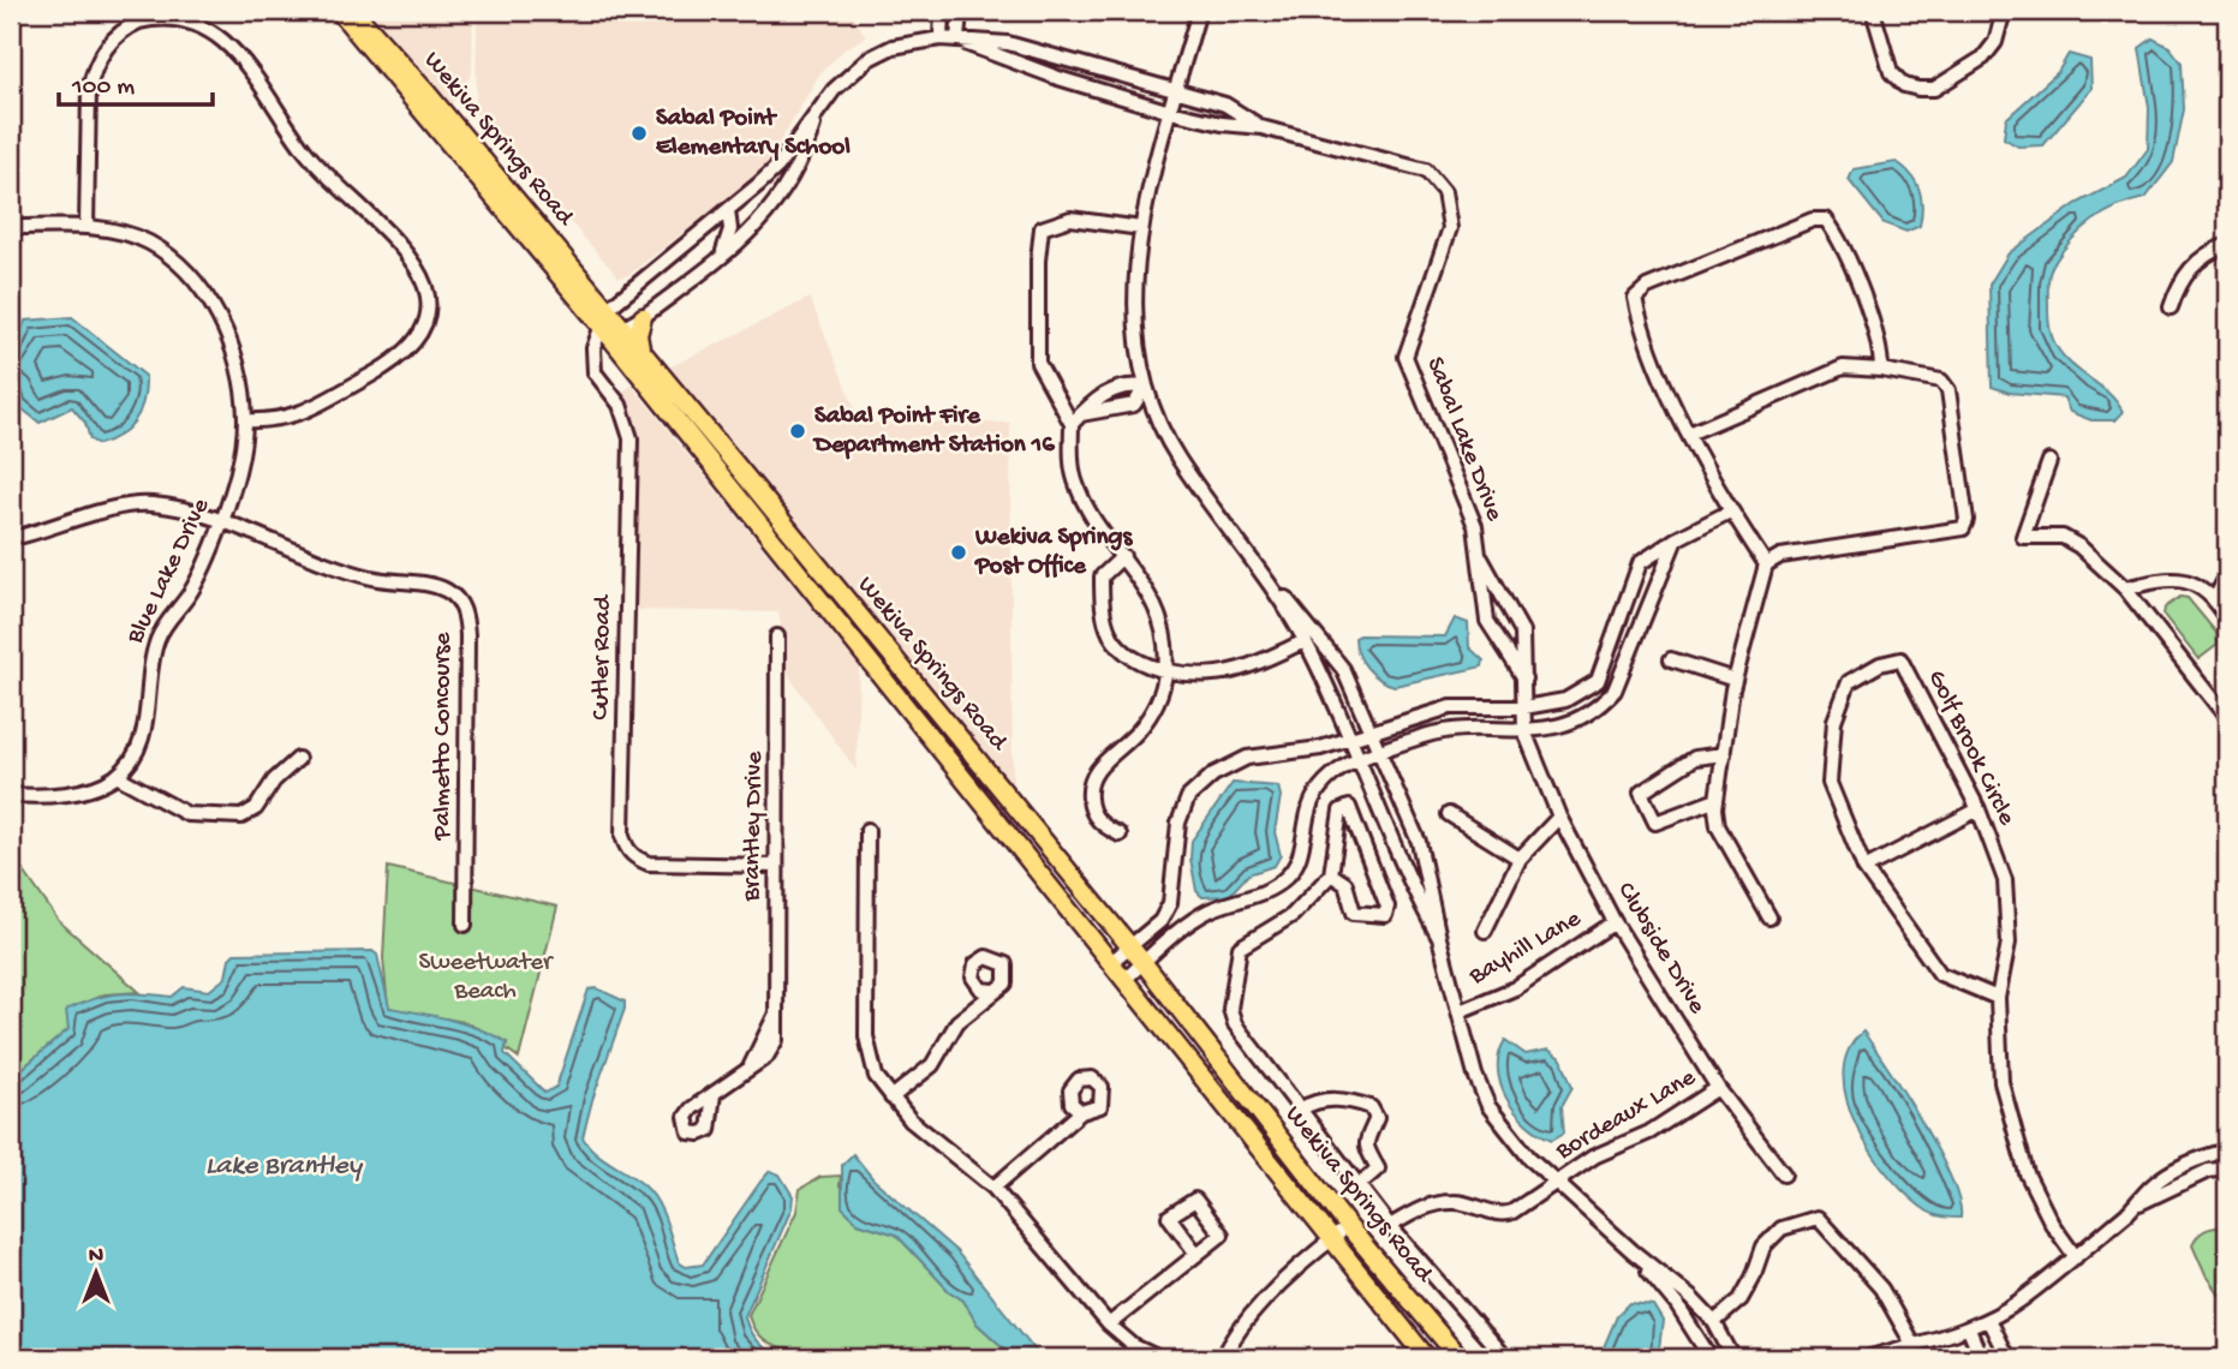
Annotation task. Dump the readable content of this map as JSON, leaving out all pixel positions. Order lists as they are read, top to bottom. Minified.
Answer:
{"streets":{"main road":["Wekiva Springs Road"],"street":["Sabal Lake Drive","Blue Lake Drive","Cutler Road","Palmetto Concourse","Golf Brook Circle","Brantley Drive","Bayhill Lane","Clubside Drive","Bordeaux Lane"]},"crossings":[["Wekiva Springs Road","Sabal Lake Drive"],["Wekiva Springs Road","Cutler Road"],["Sabal Lake Drive","Cutler Road"],["Sabal Lake Drive","Clubside Drive"],["Blue Lake Drive","Palmetto Concourse"],["Cutler Road","Brantley Drive"],["Bayhill Lane","Clubside Drive"],["Clubside Drive","Bordeaux Lane"]],"water":["Lake Brantley"],"parks":["Sweetwater Beach"],"places":["Sabal Point Elementary School","Sabal Point Fire Department Station 16","Wekiva Springs Post Office"],"scale_bar":"100 m","north":"top"}
